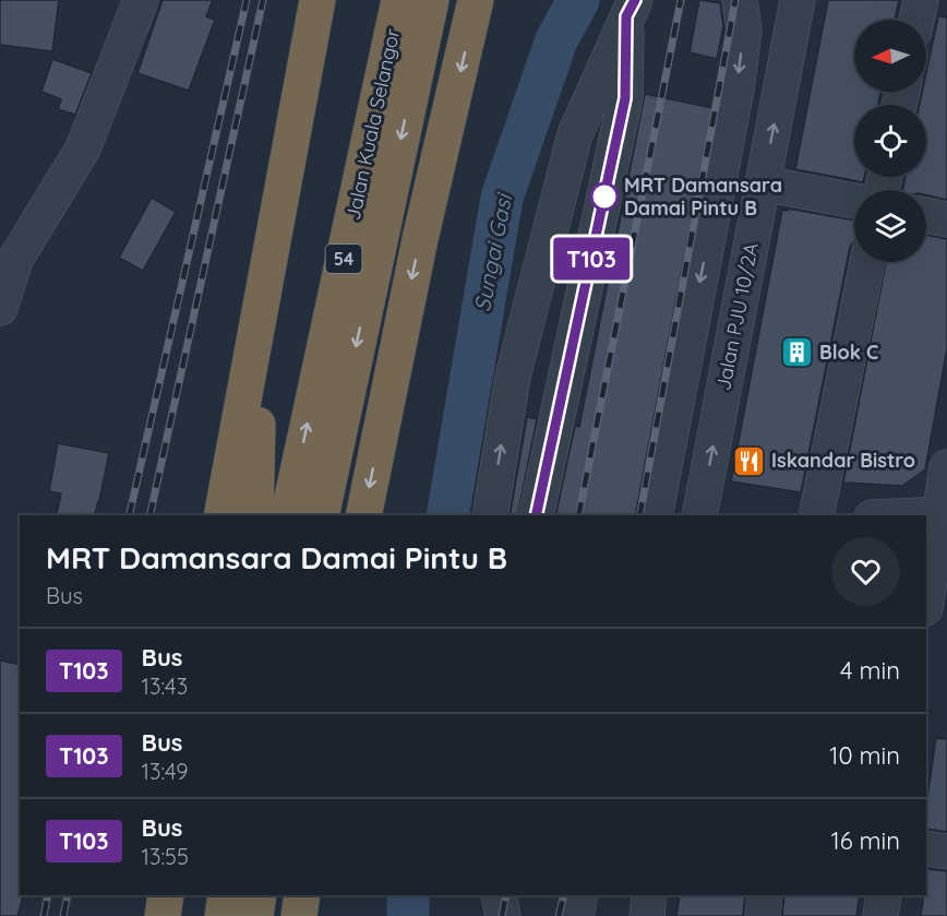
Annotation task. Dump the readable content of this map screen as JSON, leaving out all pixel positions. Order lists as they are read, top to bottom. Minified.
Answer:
{"streets":{"highway":["Jalan Kuala Selangor","54"],"street":["Jalan PJU 10/2A"]},"water":["Sungai Gasi"],"places":{"other":["MRT Damansara Damai Pintu B"],"building":["Blok C"],"restaurant":["Iskandar Bistro"]},"lines":["bus line T103"],"north":"left","page":{"on_map":"T103","heading":["MRT Damansara Damai Pintu B","Bus"],"list":[{"mark":"T103","name":"Bus","note":"13:43","value":"4 min"},{"mark":"T103","name":"Bus","note":"13:49","value":"10 min"},{"mark":"T103","name":"Bus","note":"13:55","value":"16 min"}]}}
